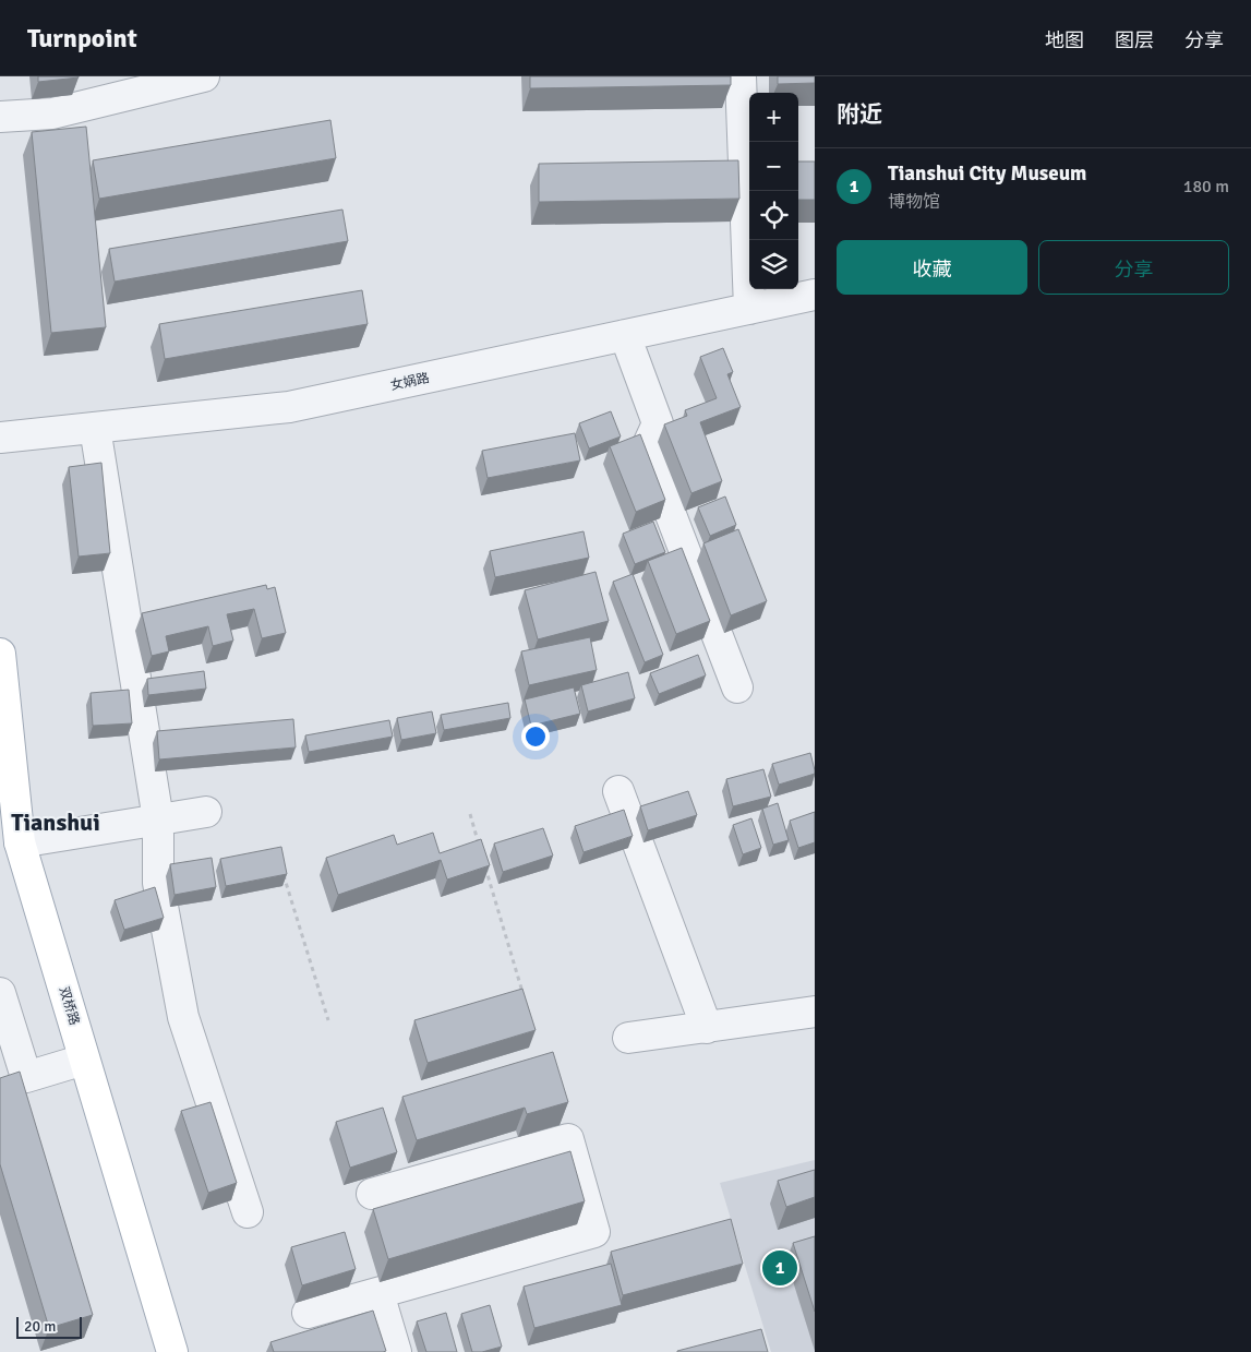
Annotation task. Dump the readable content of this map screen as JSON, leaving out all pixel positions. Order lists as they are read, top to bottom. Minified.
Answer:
{"streets":{"main road":["双桥路"],"street":["女娲路"]},"districts":["Tianshui"],"scale_bar":"20 m","page":{"header":"Turnpoint","nav":["地图","图层","分享"],"heading":"附近","map_buttons":["+","−"],"list":[{"mark":"1","name":"Tianshui City Museum","note":"博物馆","value":"180 m"}],"buttons":["收藏","分享"],"pins":"1","scale":"20 m"}}
